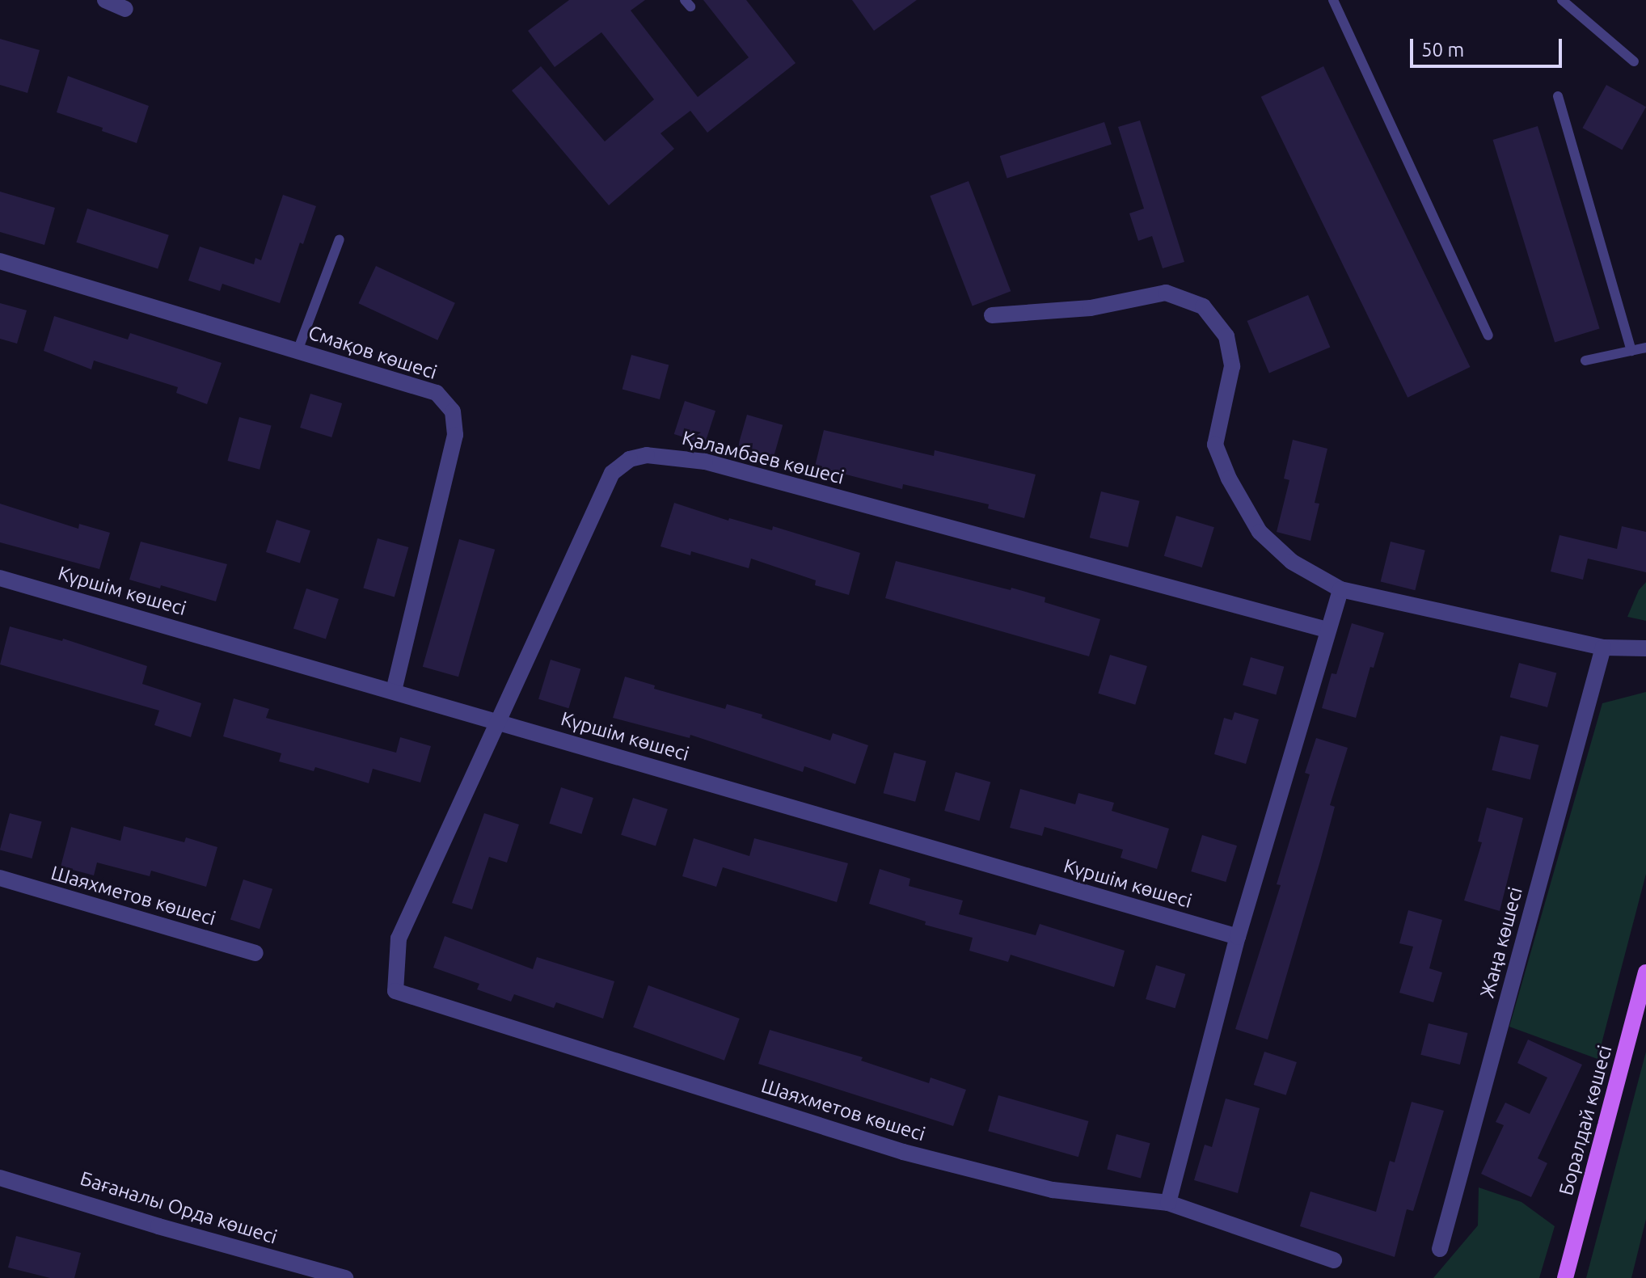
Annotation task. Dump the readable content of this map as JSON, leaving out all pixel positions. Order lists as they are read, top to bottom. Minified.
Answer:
{"streets":{"main road":["Боралдай көшесі"],"street":["Смақов көшесі","Қаламбаев көшесі","Күршім көшесі","Шаяхметов көшесі","Жаңа көшесі","Бағаналы Орда көшесі"]},"crossings":[["Смақов көшесі","Күршім көшесі"],["Қаламбаев көшесі","Күршім көшесі"],["Қаламбаев көшесі","Шаяхметов көшесі"]],"scale_bar":"50 m"}
